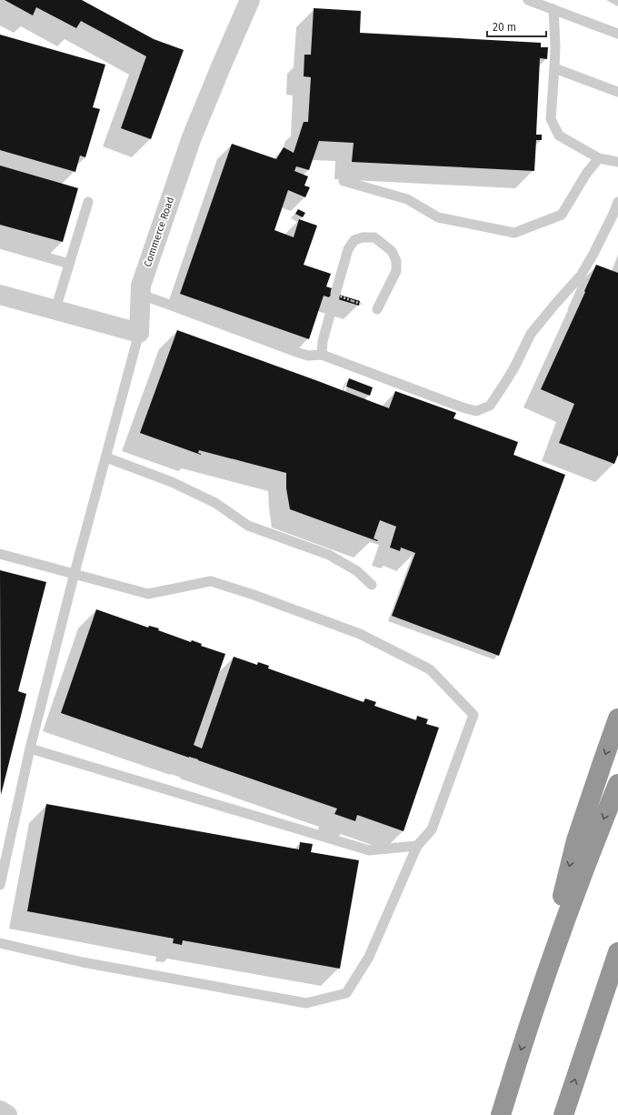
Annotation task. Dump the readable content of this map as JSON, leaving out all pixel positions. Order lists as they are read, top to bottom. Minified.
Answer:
{"streets":{"street":["Commerce Road"]},"scale_bar":"20 m"}
